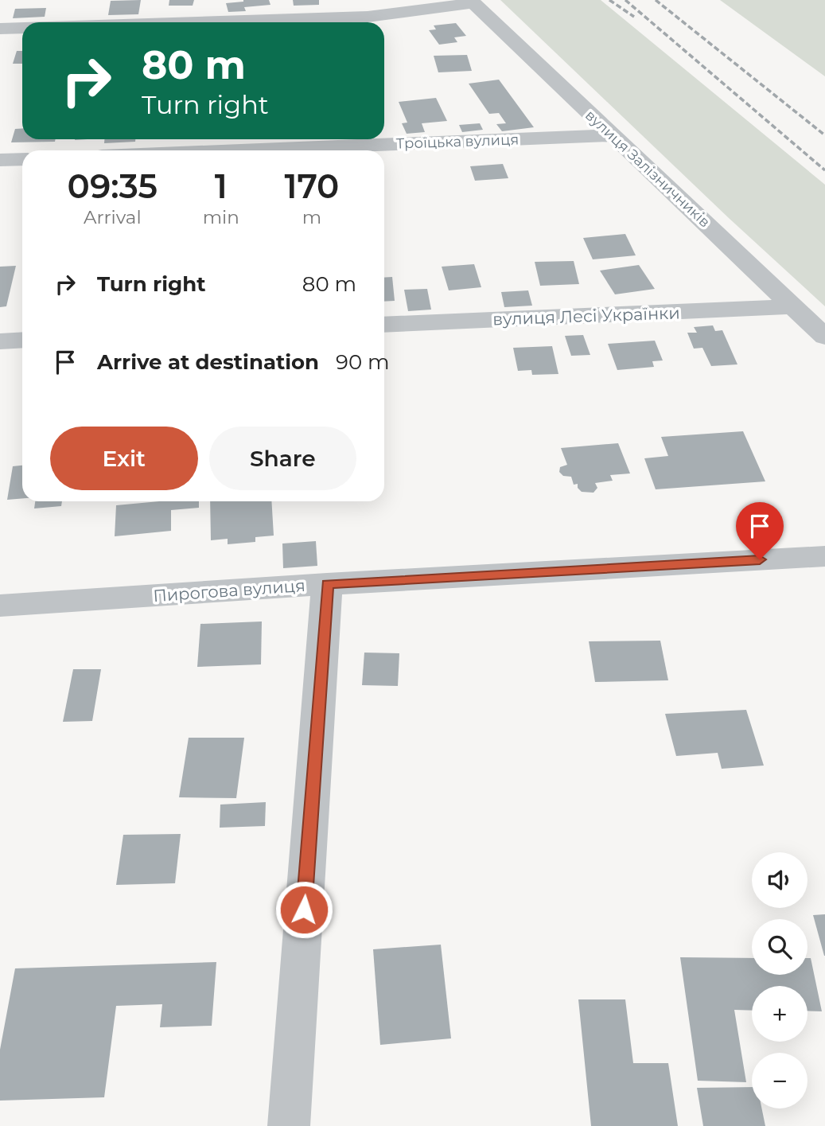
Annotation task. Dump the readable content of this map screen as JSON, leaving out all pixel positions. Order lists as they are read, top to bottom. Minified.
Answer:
{"streets":{"street":["Троїцька вулиця","вулиця Залізничників","вулиця Лесі Українки","Пирогова вулиця"]},"crossings":[["Троїцька вулиця","вулиця Залізничників"],["вулиця Залізничників","вулиця Лесі Українки"]],"page":{"turn":["80 m","Turn right"],"eta":["09:35","Arrival","1","min","170","m"],"list":[{"name":"Turn right","value":"80 m"},{"name":"Arrive at destination","value":"90 m"}],"buttons":["Exit","Share"],"map_buttons":["+","−"]}}
